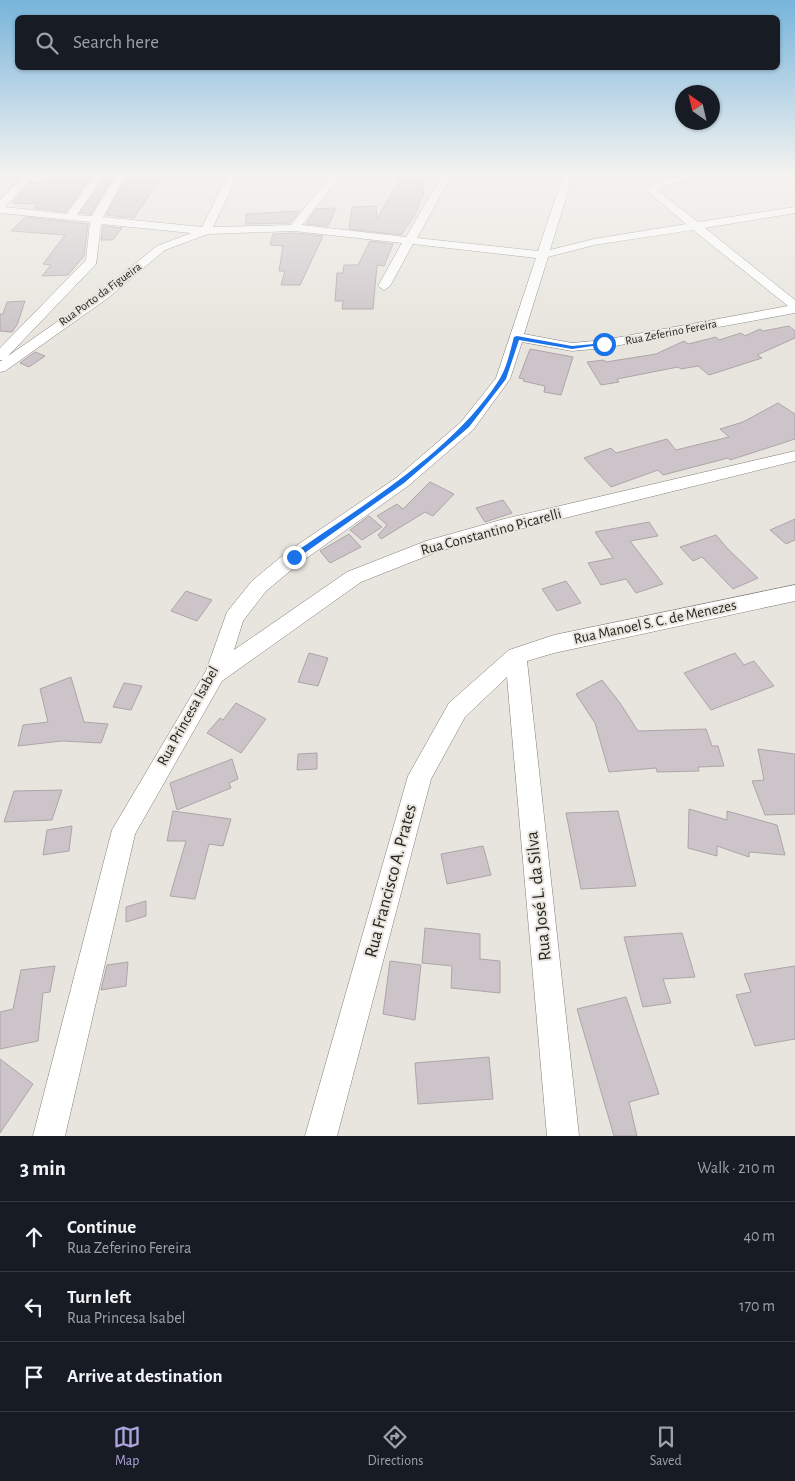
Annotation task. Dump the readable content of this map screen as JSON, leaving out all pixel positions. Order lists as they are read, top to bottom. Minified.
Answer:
{"streets":{"street":["Rua Porto da Figueira","Rua Zeferino Fereira","Rua Constantino Picarelli","Rua Manoel S. C. de Menezes","Rua Princesa Isabel","Rua Francisco A. Prates","Rua José L. da Silva"]},"crossings":[["Rua Zeferino Fereira","Rua Princesa Isabel"],["Rua Constantino Picarelli","Rua Princesa Isabel"],["Rua Manoel S. C. de Menezes","Rua Francisco A. Prates"],["Rua Manoel S. C. de Menezes","Rua José L. da Silva"],["Rua Francisco A. Prates","Rua José L. da Silva"]],"north":"top left","page":{"search":"Search here","heading":["3 min","Walk · 210 m"],"list":[["Continue","Rua Zeferino Fereira","40 m"],["Turn left","Rua Princesa Isabel","170 m"],"Arrive at destination"],"nav":["Map","Directions","Saved"]}}
